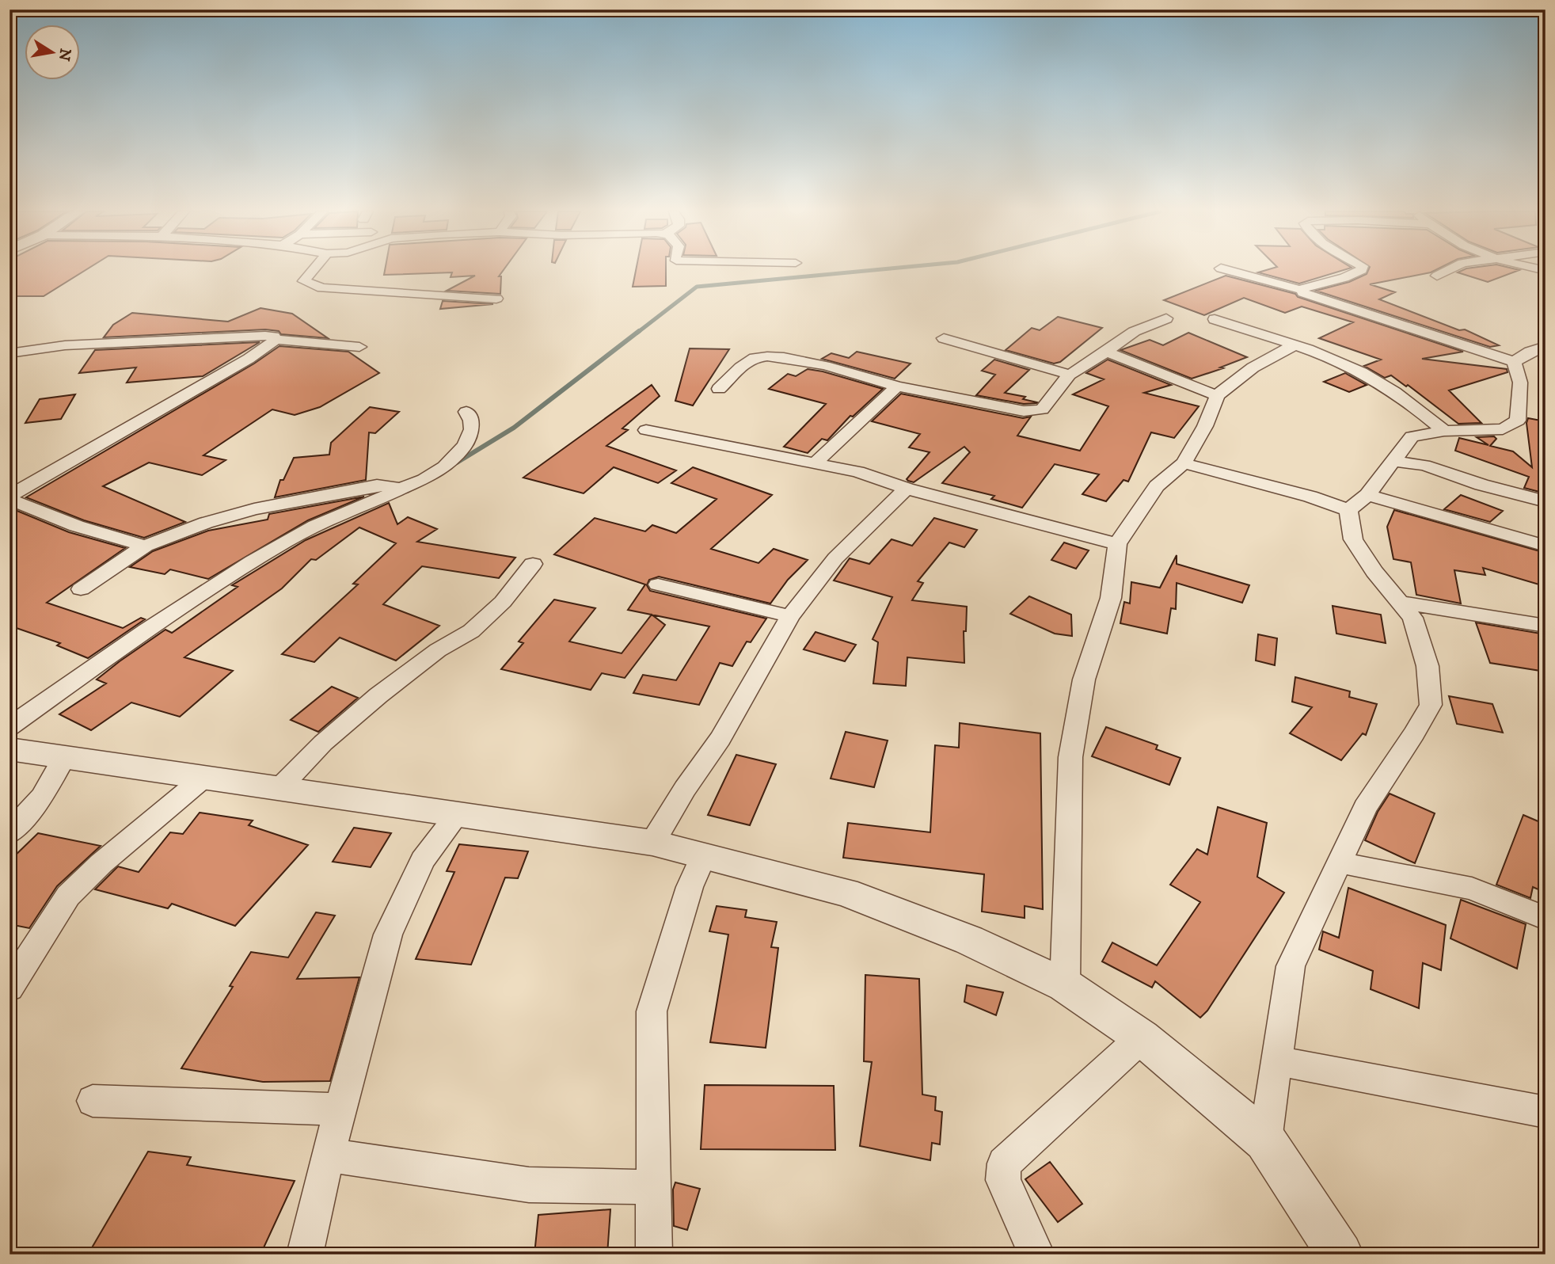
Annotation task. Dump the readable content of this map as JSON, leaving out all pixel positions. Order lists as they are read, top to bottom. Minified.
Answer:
{"north":"right"}
